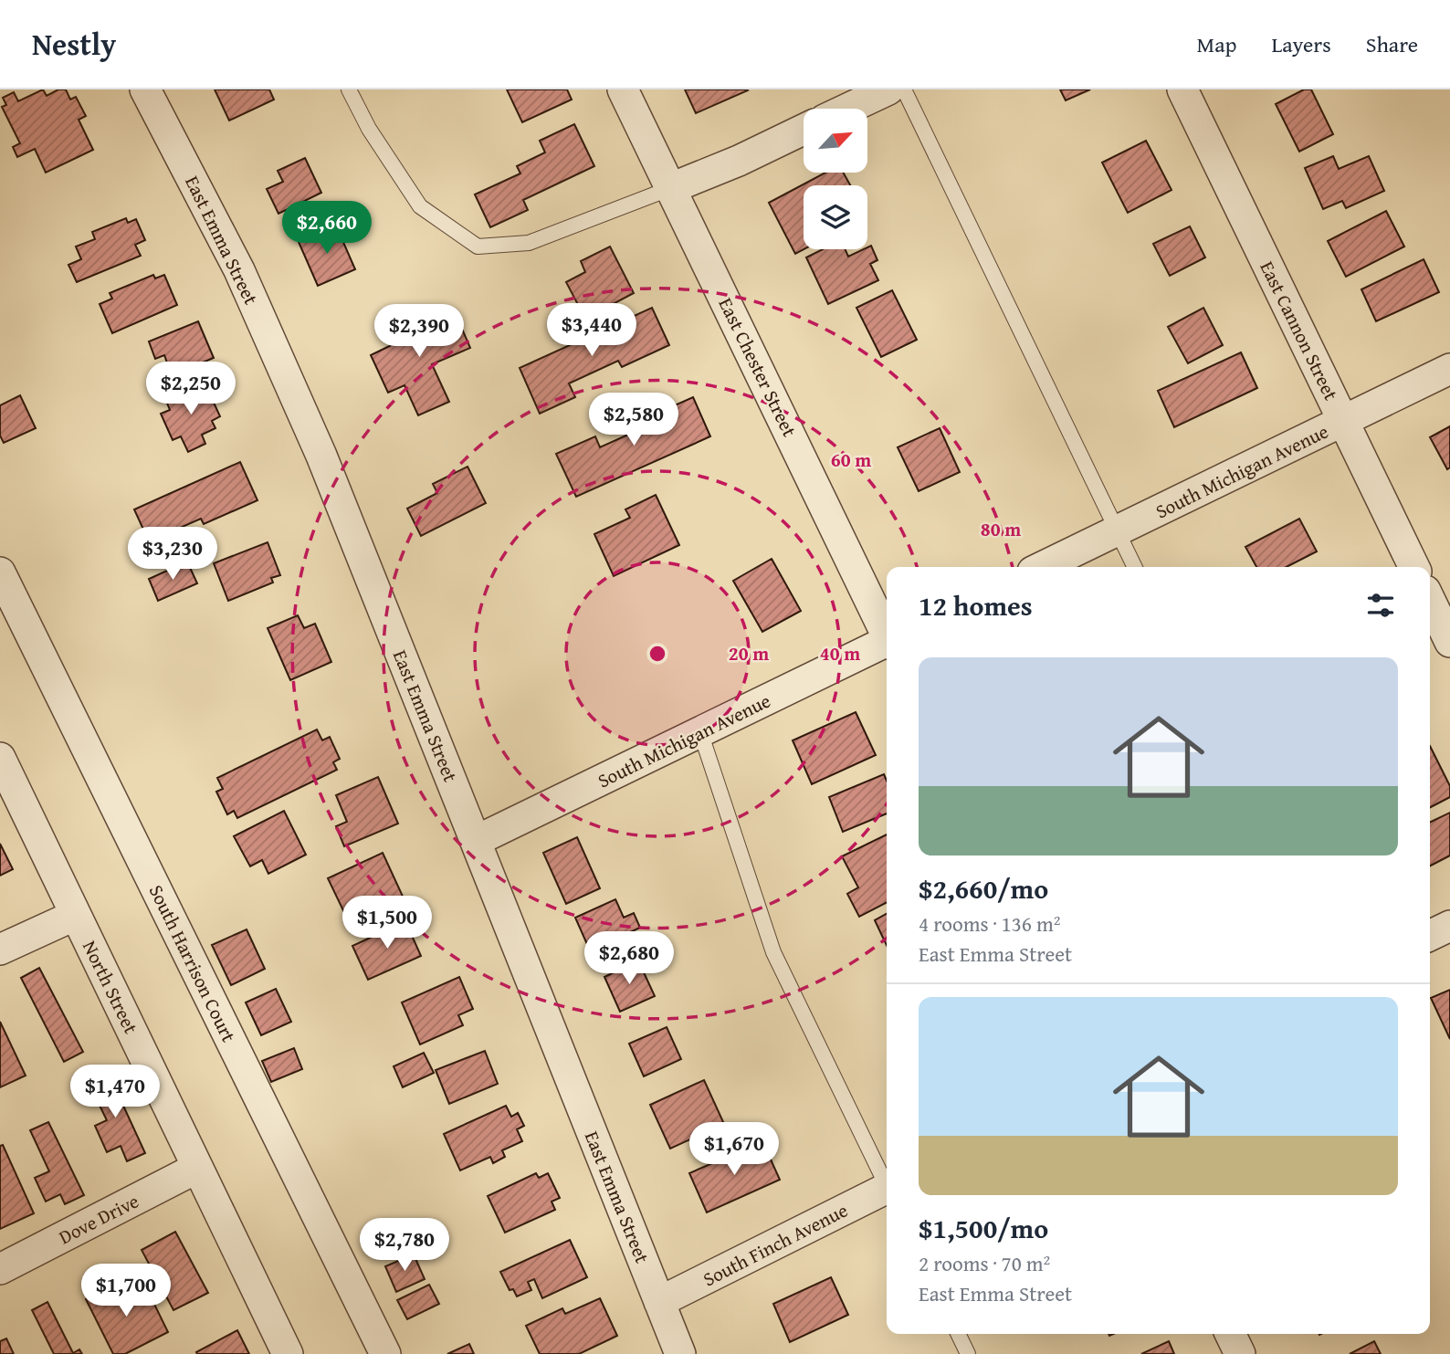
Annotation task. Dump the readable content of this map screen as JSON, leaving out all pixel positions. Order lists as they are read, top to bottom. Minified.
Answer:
{"streets":{"street":["East Emma Street","East Cannon Street","East Chester Street","South Michigan Avenue","South Harrison Court","North Street","Dove Drive","South Finch Avenue"]},"crossings":[["East Emma Street","South Michigan Avenue"],["East Emma Street","South Finch Avenue"],["East Cannon Street","South Michigan Avenue"],["North Street","Dove Drive"]],"north":"top right","page":{"header":"Nestly","nav":["Map","Layers","Share"],"price":["$2,660","$3,440","$2,390","$2,250","$2,580","$3,230","$1,500","$2,680","$1,470","$1,670","$2,780","$1,700"],"heading":"12 homes","list":[{"name":"$2,660/mo","note":"4 rooms · 136 m² · East Emma Street"},{"name":"$1,500/mo","note":"2 rooms · 70 m² · East Emma Street"}]},"rings":["60 m","80 m","20 m","40 m"]}
